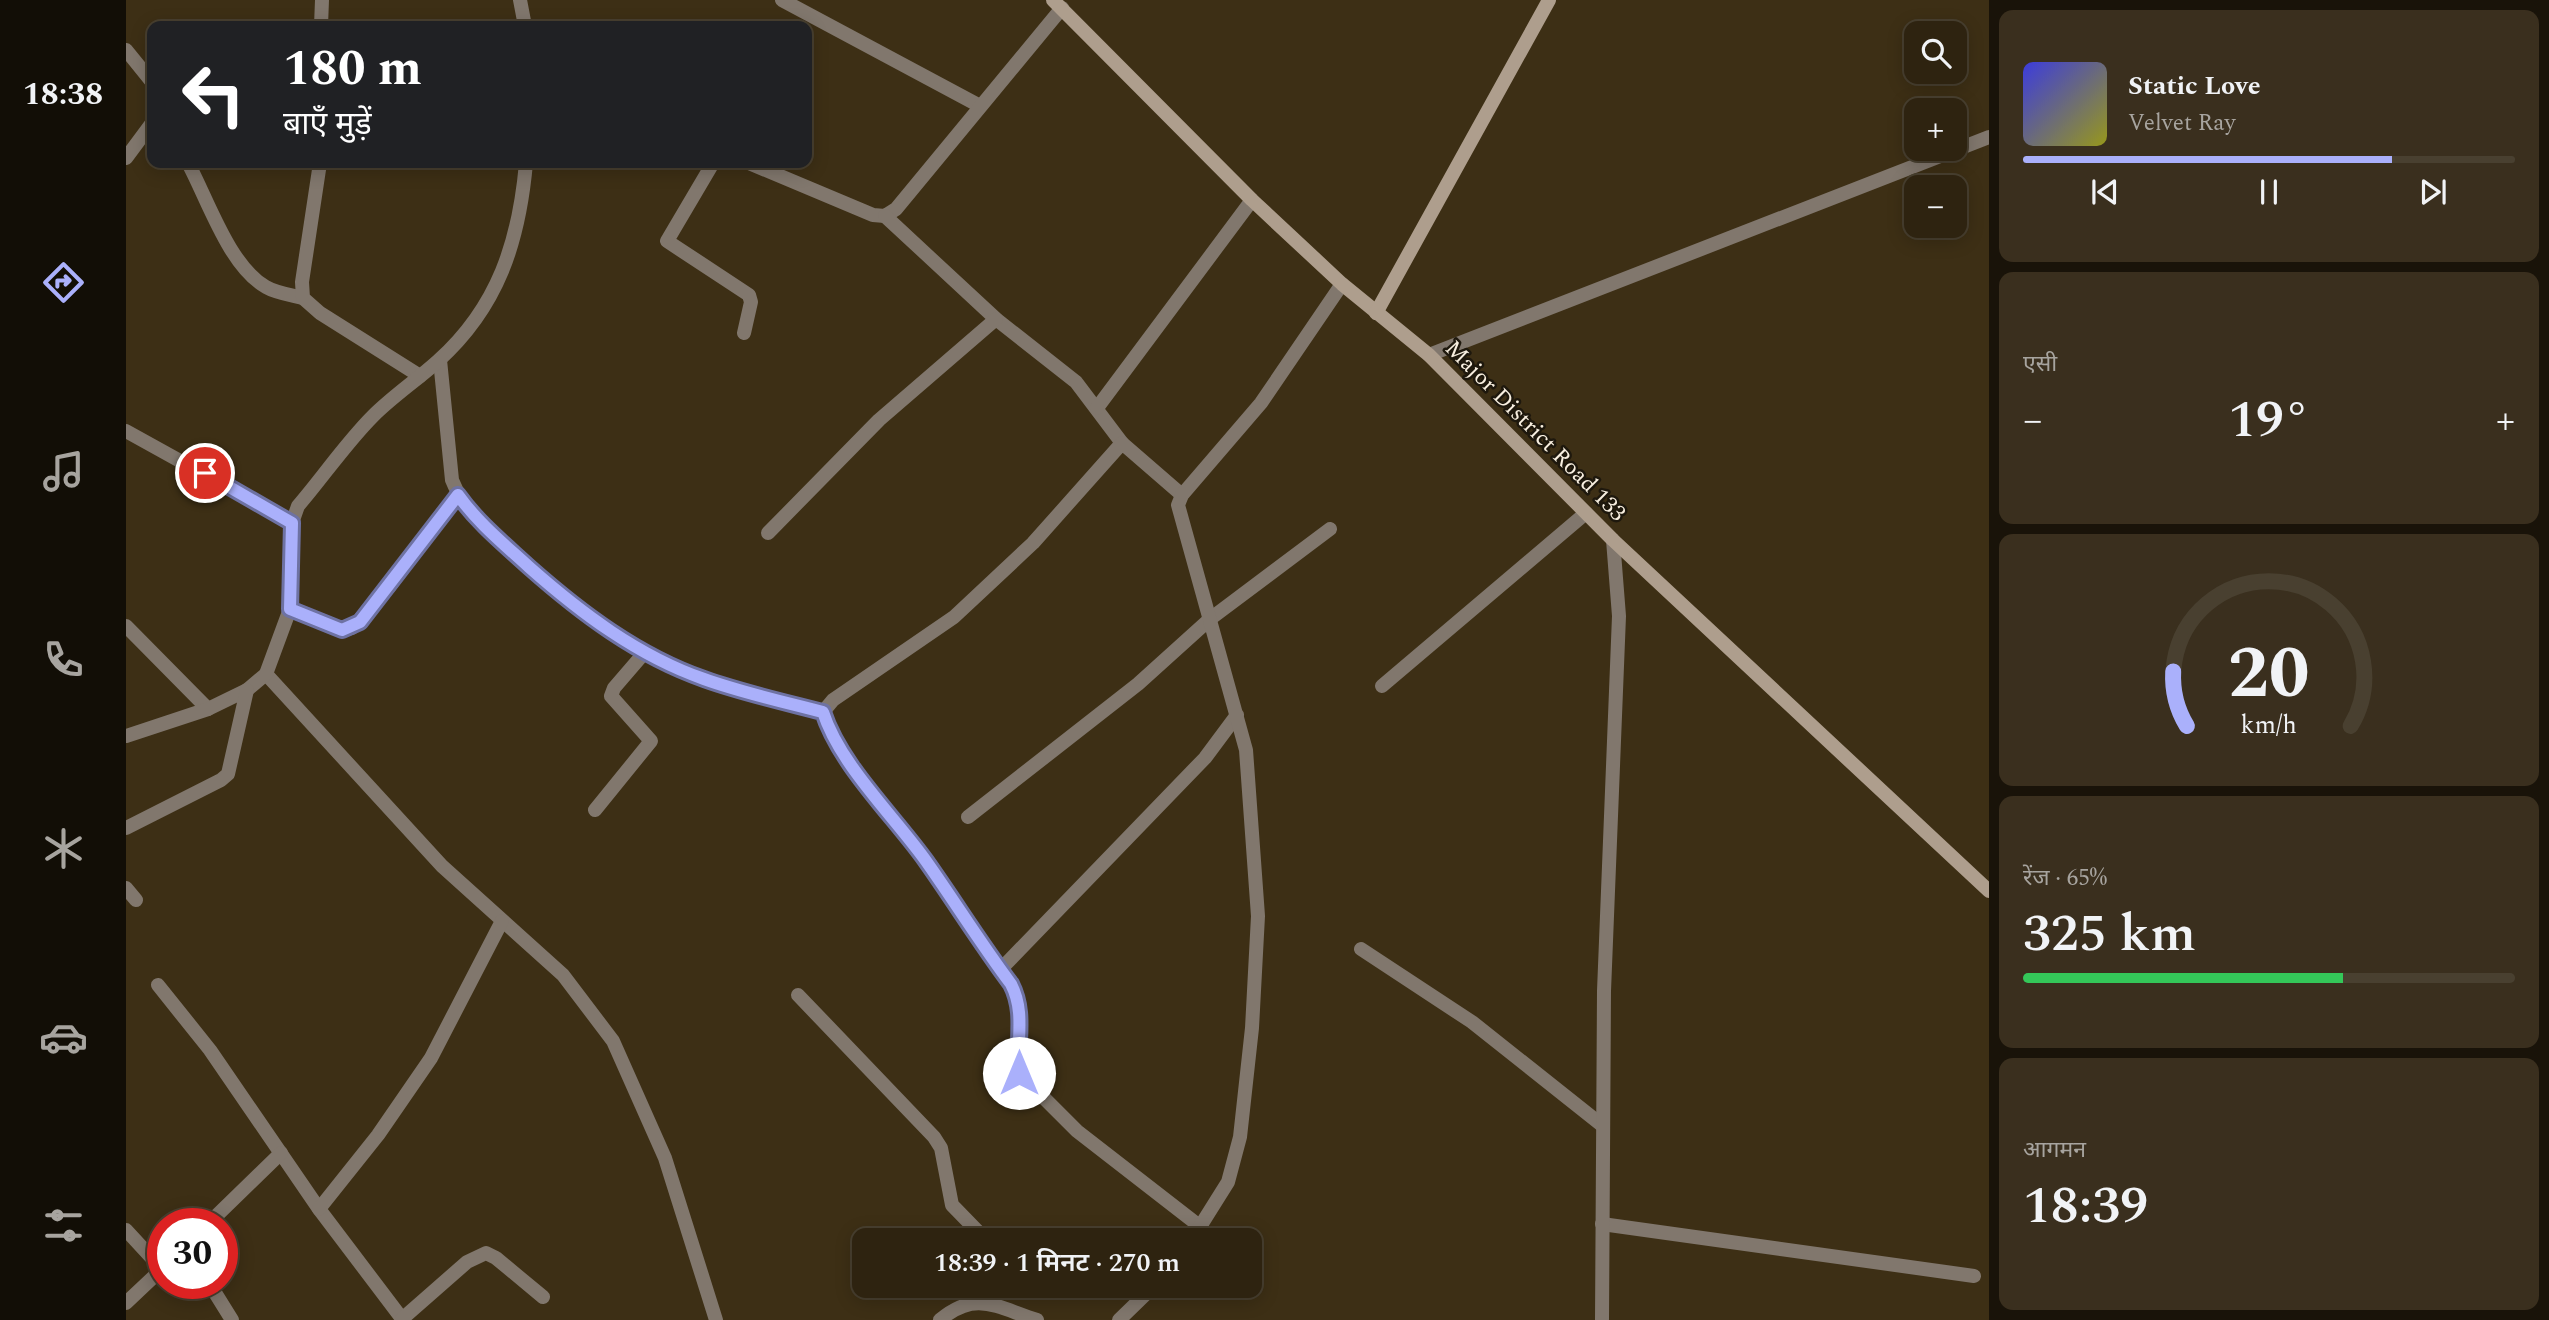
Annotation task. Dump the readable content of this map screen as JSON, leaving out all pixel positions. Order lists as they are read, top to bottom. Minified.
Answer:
{"streets":{"main road":["Major District Road 133"]},"page":{"tabs":"18:38","map_buttons":["+","−"],"turn":["180 m","बाएँ मुड़ें"],"song":["Static Love","Velvet Ray"],"tile":["एसी",["रेंज · 65%","325 km"],["आगमन","18:39"]],"heat":["−","19°","+"],"limit":"30","trip":"18:39 · 1 मिनट · 270 m","gauge":["20","km/h"]}}
